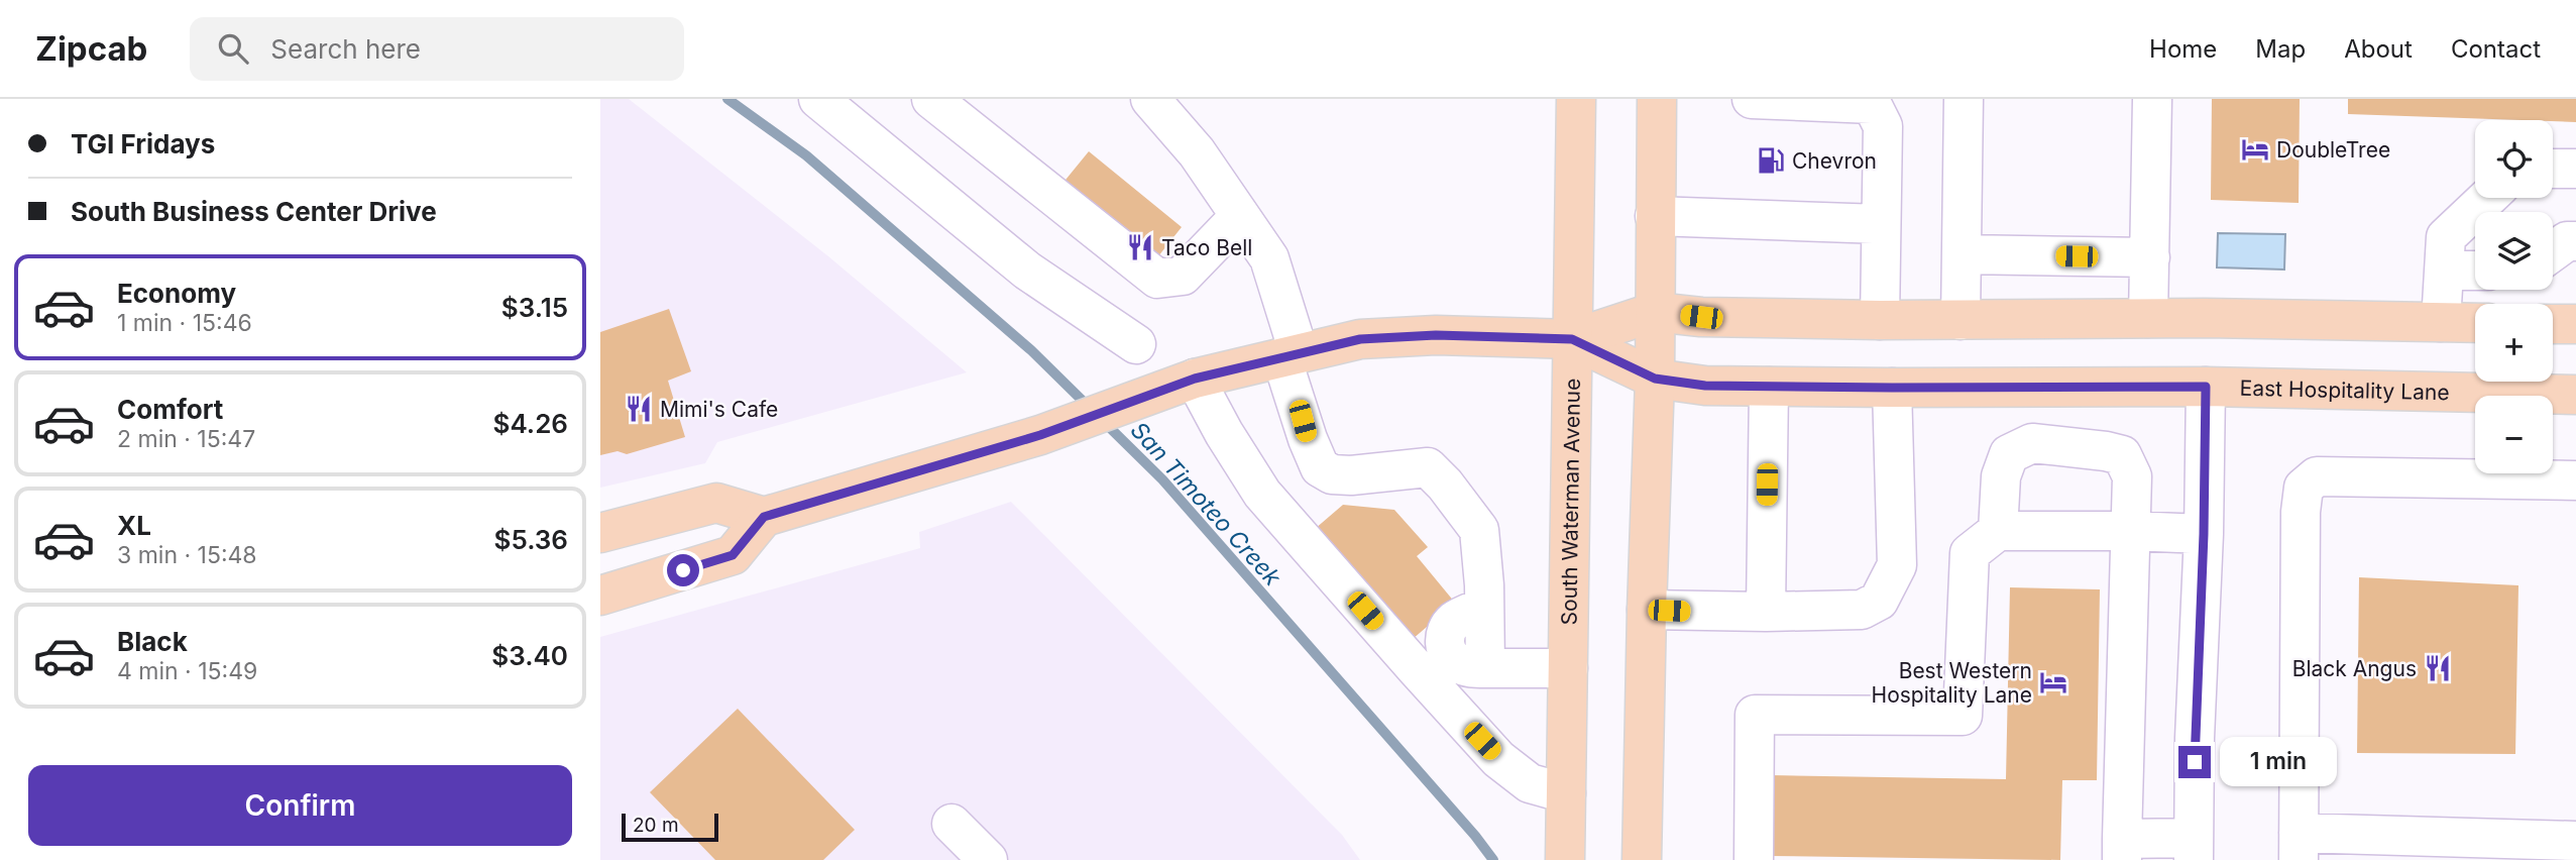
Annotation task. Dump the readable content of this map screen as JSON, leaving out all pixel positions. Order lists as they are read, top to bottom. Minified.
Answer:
{"streets":{"main road":["East Hospitality Lane","South Waterman Avenue"]},"crossings":[["East Hospitality Lane","South Waterman Avenue"]],"water":["San Timoteo Creek"],"places":{"hotel":["DoubleTree","Best Western Hospitality Lane"],"fuel station":["Chevron"],"restaurant":["Taco Bell","Mimi's Cafe","Black Angus"]},"scale_bar":"20 m","page":{"header":"Zipcab","search":"Search here","nav":["Home","Map","About","Contact"],"banner":["TGI Fridays","South Business Center Drive"],"map_buttons":["+","−"],"list":[{"name":"Economy","note":"1 min · 15:46","value":"$3.15"},{"name":"Comfort","note":"2 min · 15:47","value":"$4.26"},{"name":"XL","note":"3 min · 15:48","value":"$5.36"},{"name":"Black","note":"4 min · 15:49","value":"$3.40"}],"bubble":"1 min","buttons":"Confirm","scale":"20 m"}}
